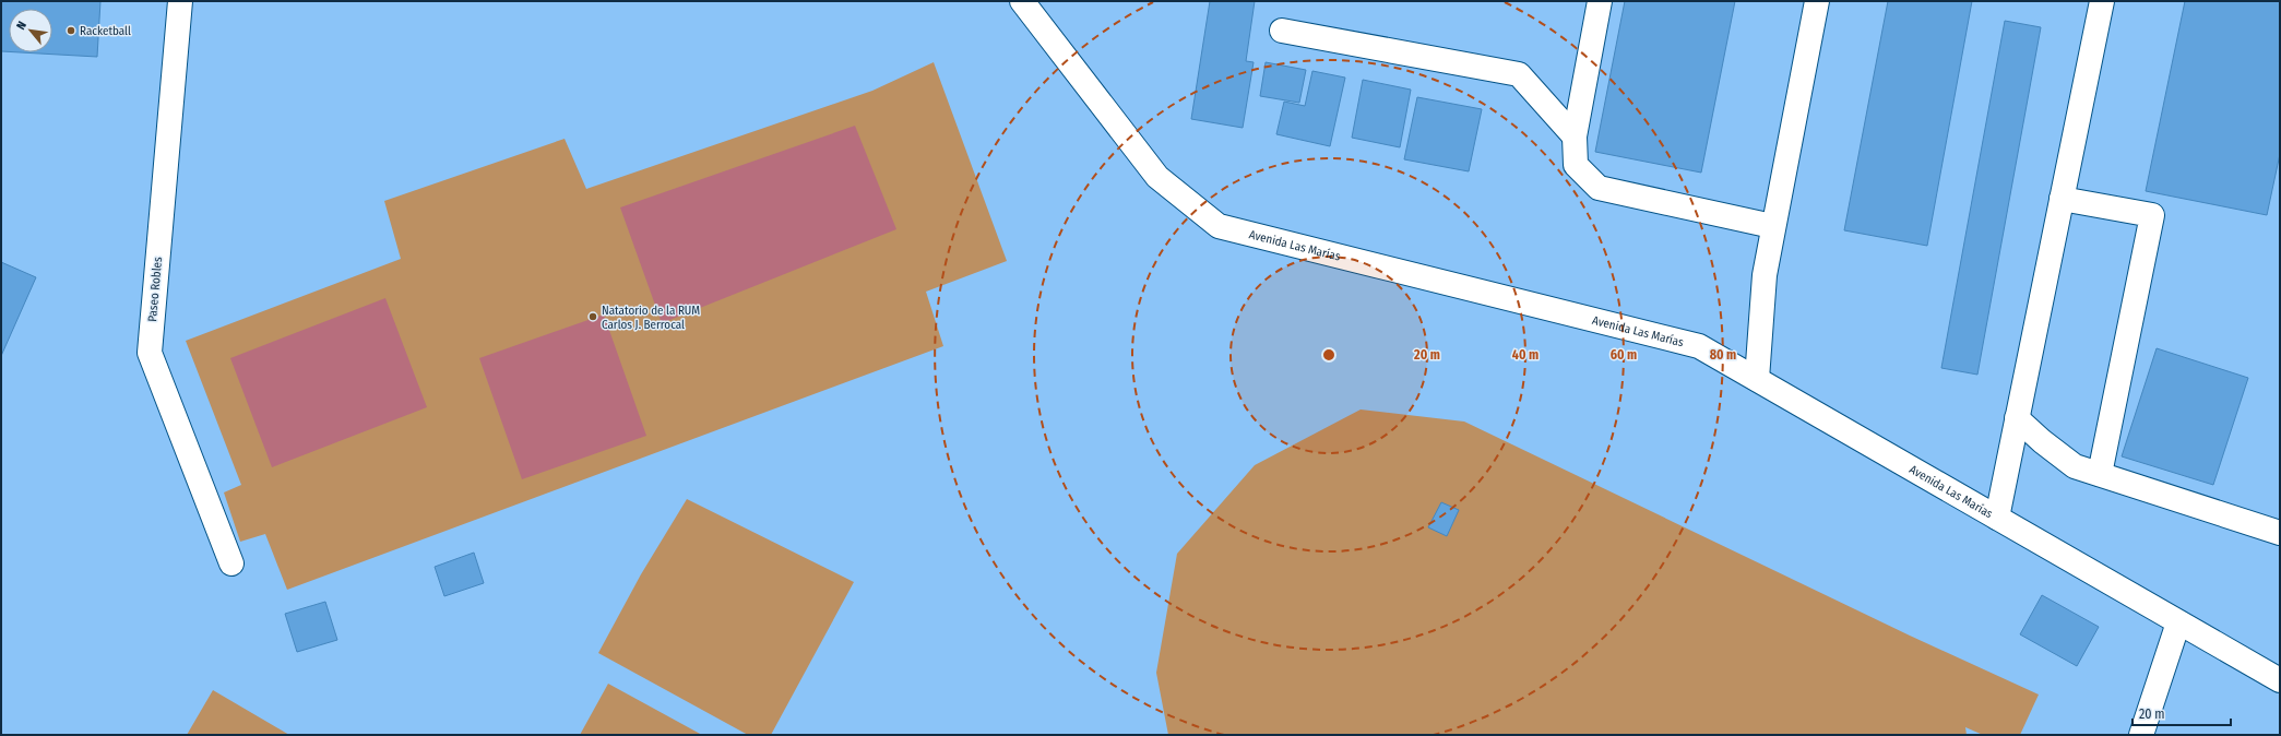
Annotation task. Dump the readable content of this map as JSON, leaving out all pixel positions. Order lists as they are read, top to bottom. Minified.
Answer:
{"streets":{"street":["Avenida Las Marías","Paseo Robles"]},"places":["Racketball","Natatorio de la RUM Carlos J. Berrocal"],"scale_bar":"20 m","north":"top left","rings":["20 m","40 m","60 m","80 m"]}
